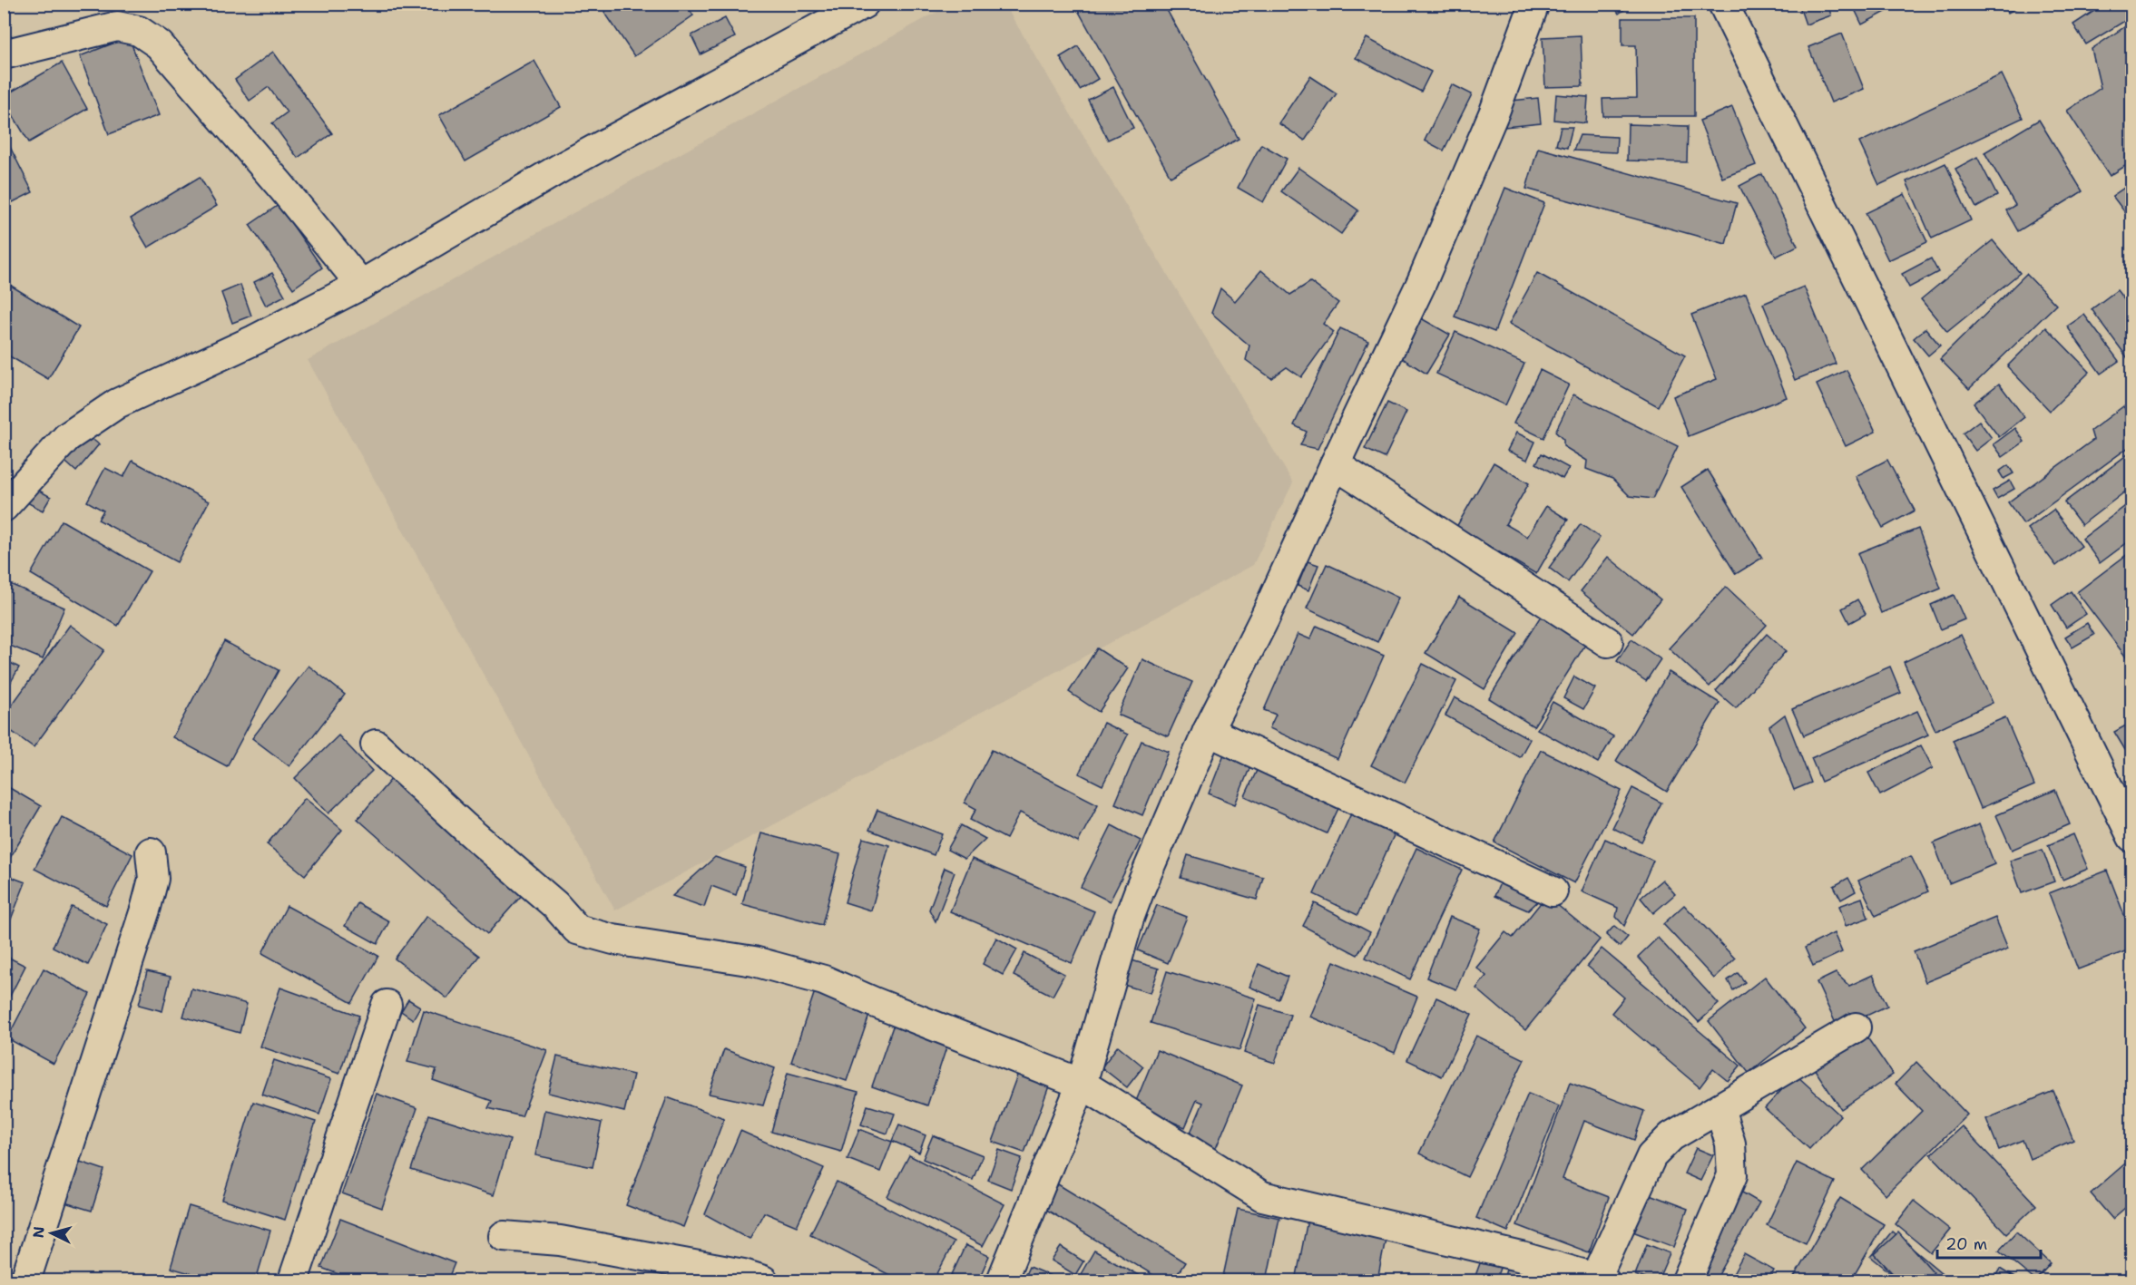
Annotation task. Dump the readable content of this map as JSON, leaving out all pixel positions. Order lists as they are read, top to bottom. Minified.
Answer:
{"scale_bar":"20 m","north":"left"}
